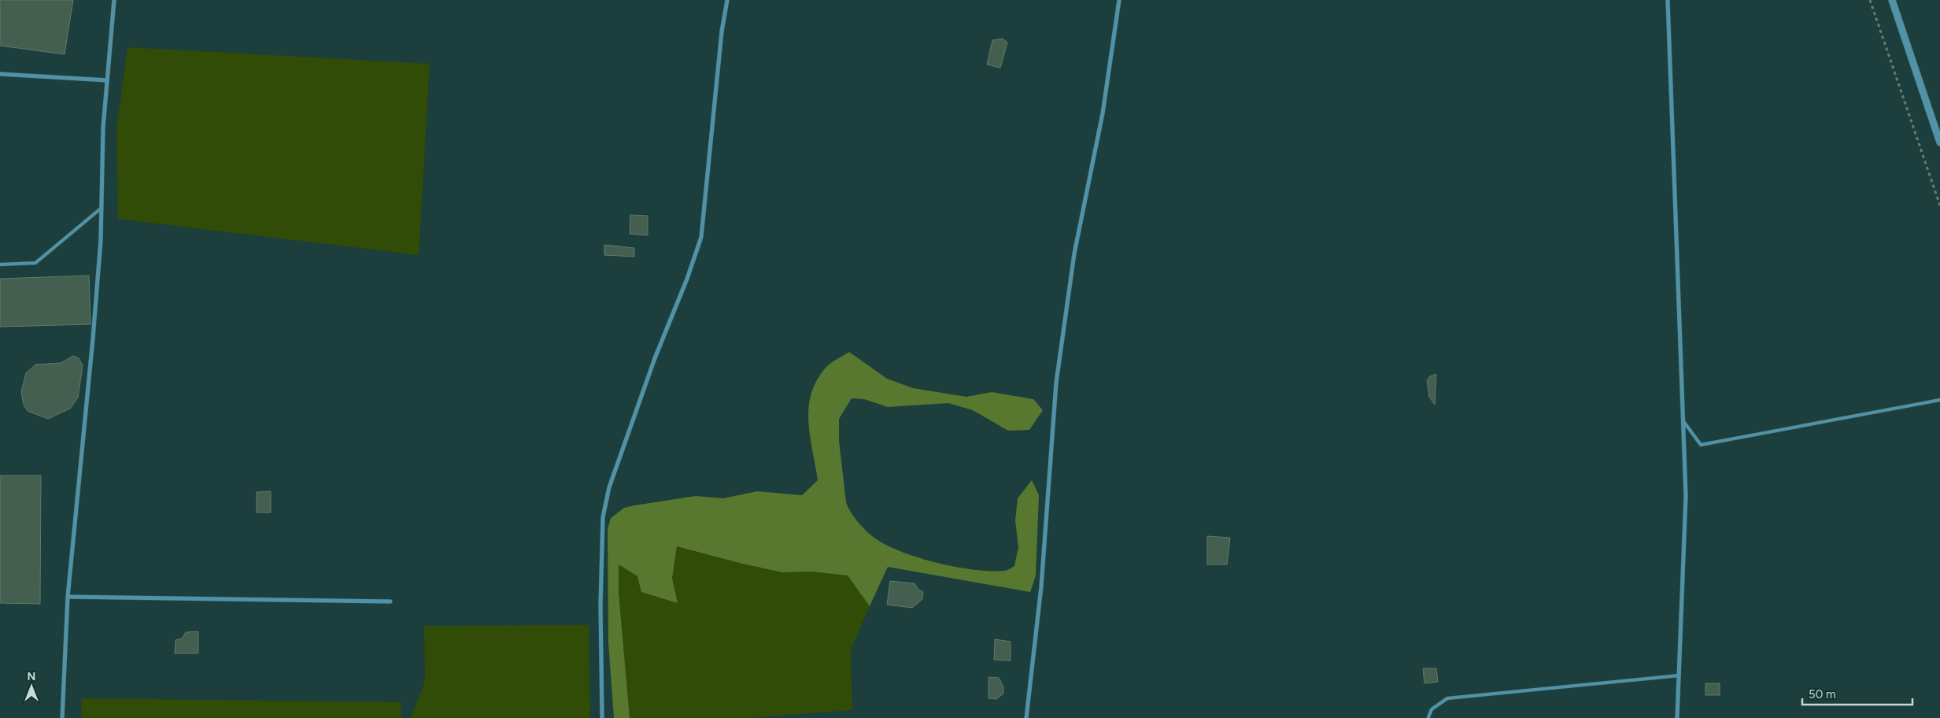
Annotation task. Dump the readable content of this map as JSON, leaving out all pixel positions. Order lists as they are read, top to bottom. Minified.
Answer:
{"scale_bar":"50 m","north":"top"}
